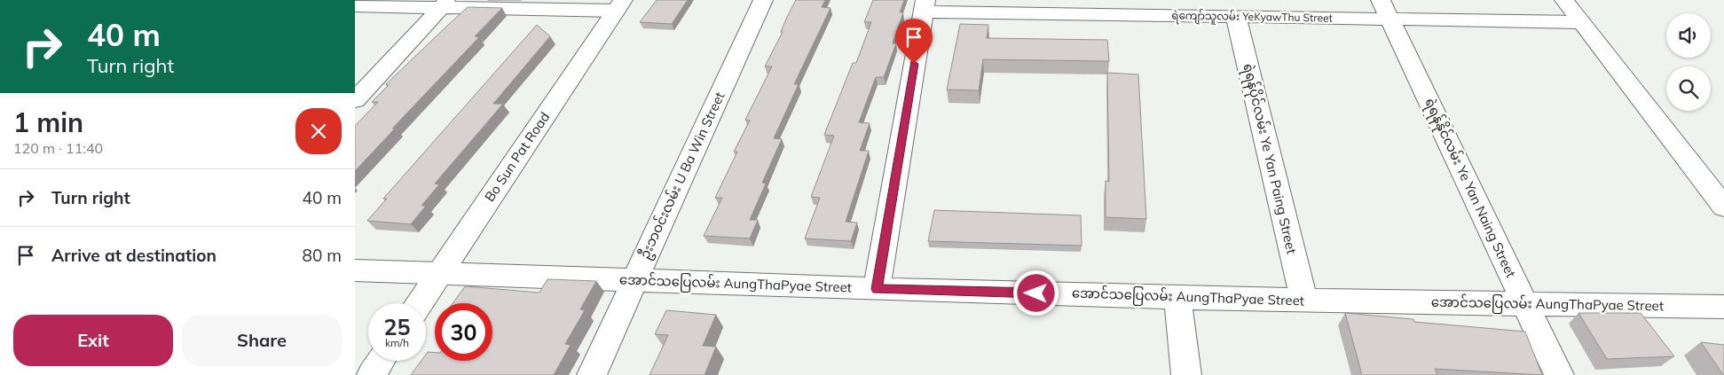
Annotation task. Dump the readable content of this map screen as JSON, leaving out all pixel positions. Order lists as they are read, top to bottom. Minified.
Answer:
{"streets":{"street":["ရဲကျော်သူလမ်း YeKyawThu Street","Bo Sun Pat Road","ရဲရန်ပိုင်လမ်း Ye Yan Paing Street","ဦးဘဝင်းလမ်း U Ba Win Street","ရဲရန်နိုင်လမ်း Ye Yan Naing Street","အောင်သပြေလမ်း AungThaPyae Street"]},"crossings":[["ရဲကျော်သူလမ်း YeKyawThu Street","ရဲရန်ပိုင်လမ်း Ye Yan Paing Street"],["ရဲကျော်သူလမ်း YeKyawThu Street","ရဲရန်နိုင်လမ်း Ye Yan Naing Street"],["Bo Sun Pat Road","အောင်သပြေလမ်း AungThaPyae Street"],["ရဲရန်ပိုင်လမ်း Ye Yan Paing Street","အောင်သပြေလမ်း AungThaPyae Street"],["ဦးဘဝင်းလမ်း U Ba Win Street","အောင်သပြေလမ်း AungThaPyae Street"],["ရဲရန်နိုင်လမ်း Ye Yan Naing Street","အောင်သပြေလမ်း AungThaPyae Street"]],"page":{"turn":["40 m","Turn right"],"heading":["1 min","120 m · 11:40"],"list":[{"name":"Turn right","value":"40 m"},{"name":"Arrive at destination","value":"80 m"}],"speed":"25 km/h","limit":"30","buttons":["Exit","Share"]}}
